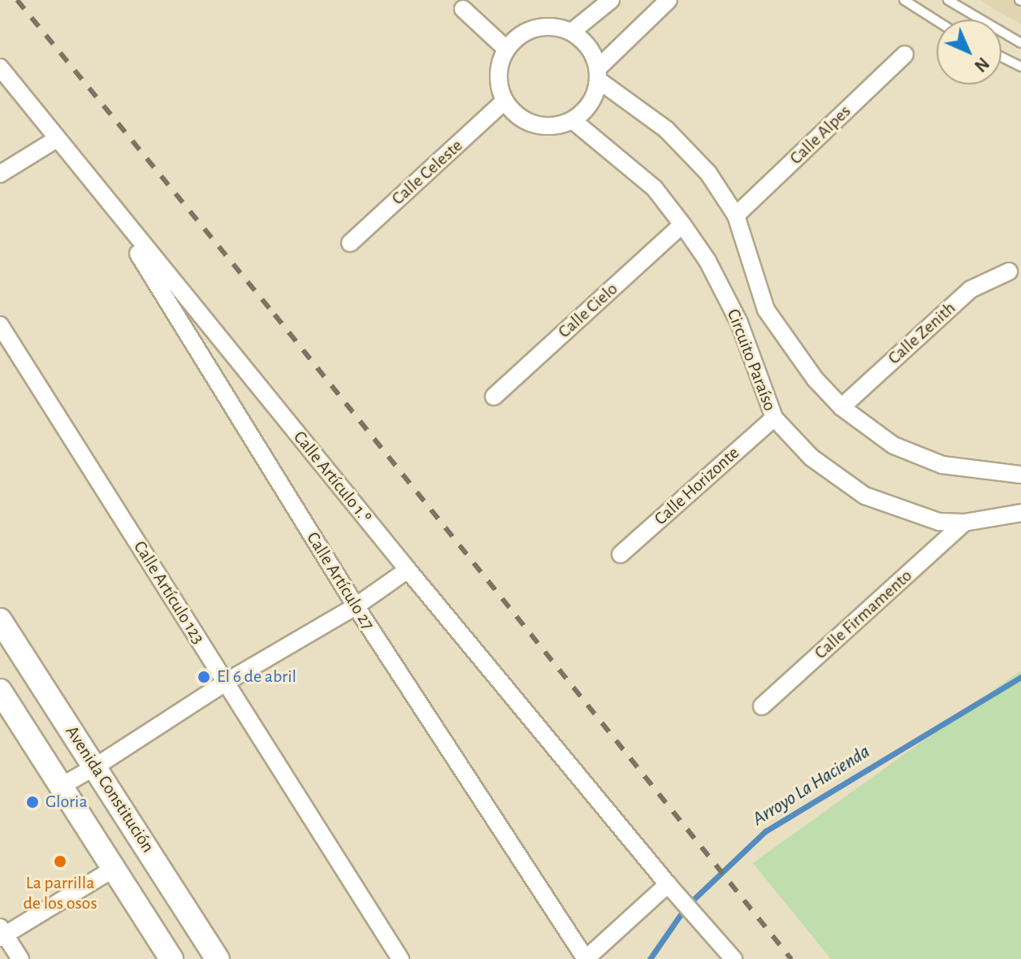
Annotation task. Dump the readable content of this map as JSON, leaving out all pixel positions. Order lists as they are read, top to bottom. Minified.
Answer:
{"streets":{"main road":["Avenida Constitución"],"street":["Calle Alpes","Calle Celeste","Calle Cielo","Calle Zenith","Circuito Paraíso","Calle Artículo 1.º","Calle Horizonte","Calle Artículo 27","Calle Artículo 123","Calle Firmamento"]},"crossings":[["Calle Alpes","Circuito Paraíso"],["Calle Celeste","Circuito Paraíso"],["Calle Cielo","Circuito Paraíso"],["Calle Zenith","Circuito Paraíso"],["Circuito Paraíso","Calle Horizonte"],["Circuito Paraíso","Calle Firmamento"],["Calle Artículo 1.º","Calle Artículo 27"]],"water":["Arroyo La Hacienda"],"places":["El 6 de abril","Gloria","La parrilla de los osos"],"north":"bottom right"}
